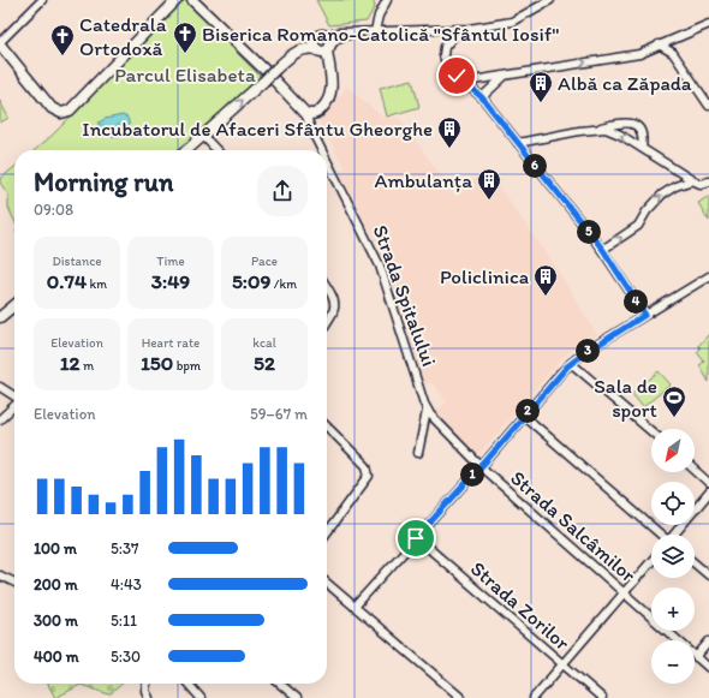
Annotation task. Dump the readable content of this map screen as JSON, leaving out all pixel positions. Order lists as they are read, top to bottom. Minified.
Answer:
{"streets":{"main road":["Strada Spitalului"],"street":["Strada Salcâmilor","Strada Zorilor"]},"crossings":[["Strada Spitalului","Strada Salcâmilor"]],"parks":["Parcul Elisabeta"],"places":{"church":["Biserica Romano-Catolică \"Sfântul Iosif\"","Catedrala Ortodoxă"],"building":["Albă ca Zăpada","Incubatorul de Afaceri Sfântu Gheorghe","Ambulanța","Policlinica"],"sports":["Sala de sport"]},"north":"bottom left","page":{"heading":["Morning run","09:08"],"pins":["6","5","4","3","2","1"],"stats":[["Distance","0.74 km"],["Time","3:49"],["Pace","5:09 /km"],["Elevation","12 m"],["Heart rate","150 bpm"],["kcal","52"]],"chart":["Elevation","59–67 m"],"map_buttons":["+","−"],"list":[{"name":"100 m","note":"5:37"},{"name":"200 m","note":"4:43"},{"name":"300 m","note":"5:11"},{"name":"400 m","note":"5:30"}]}}
